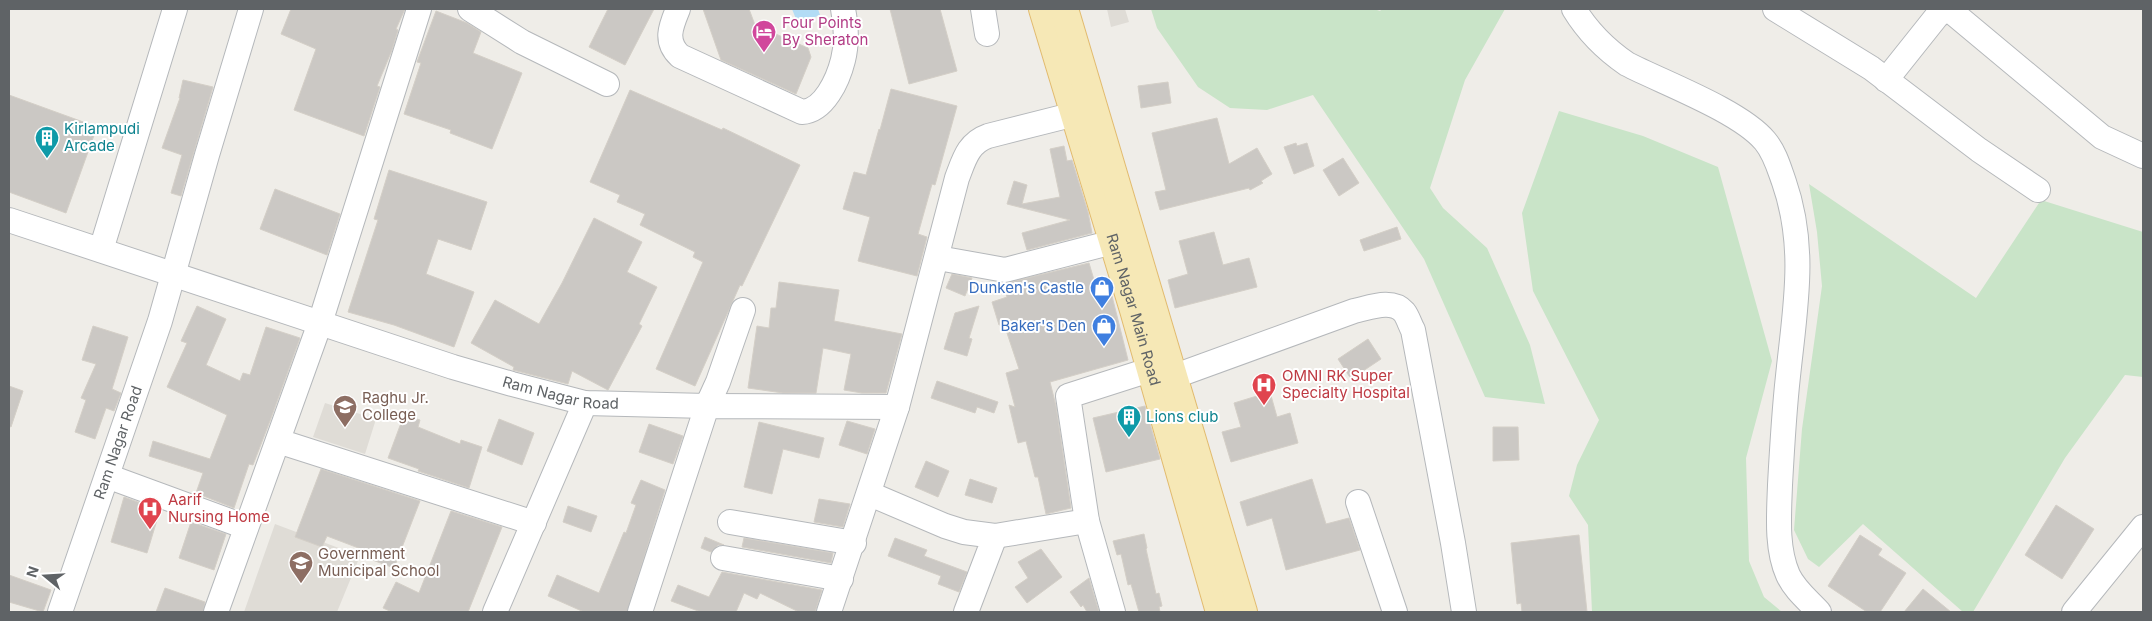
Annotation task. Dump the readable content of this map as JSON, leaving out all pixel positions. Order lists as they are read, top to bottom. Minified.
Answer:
{"streets":{"main road":["Ram Nagar Main Road"],"street":["Ram Nagar Road"]},"places":{"hotel":["Four Points By Sheraton"],"building":["Kirlampudi Arcade","Lions club"],"shop":["Dunken's Castle","Baker's Den"],"hospital":["OMNI RK Super Specialty Hospital","Aarif Nursing Home"],"school or university":["Raghu Jr. College","Government Municipal School"]},"north":"left"}
